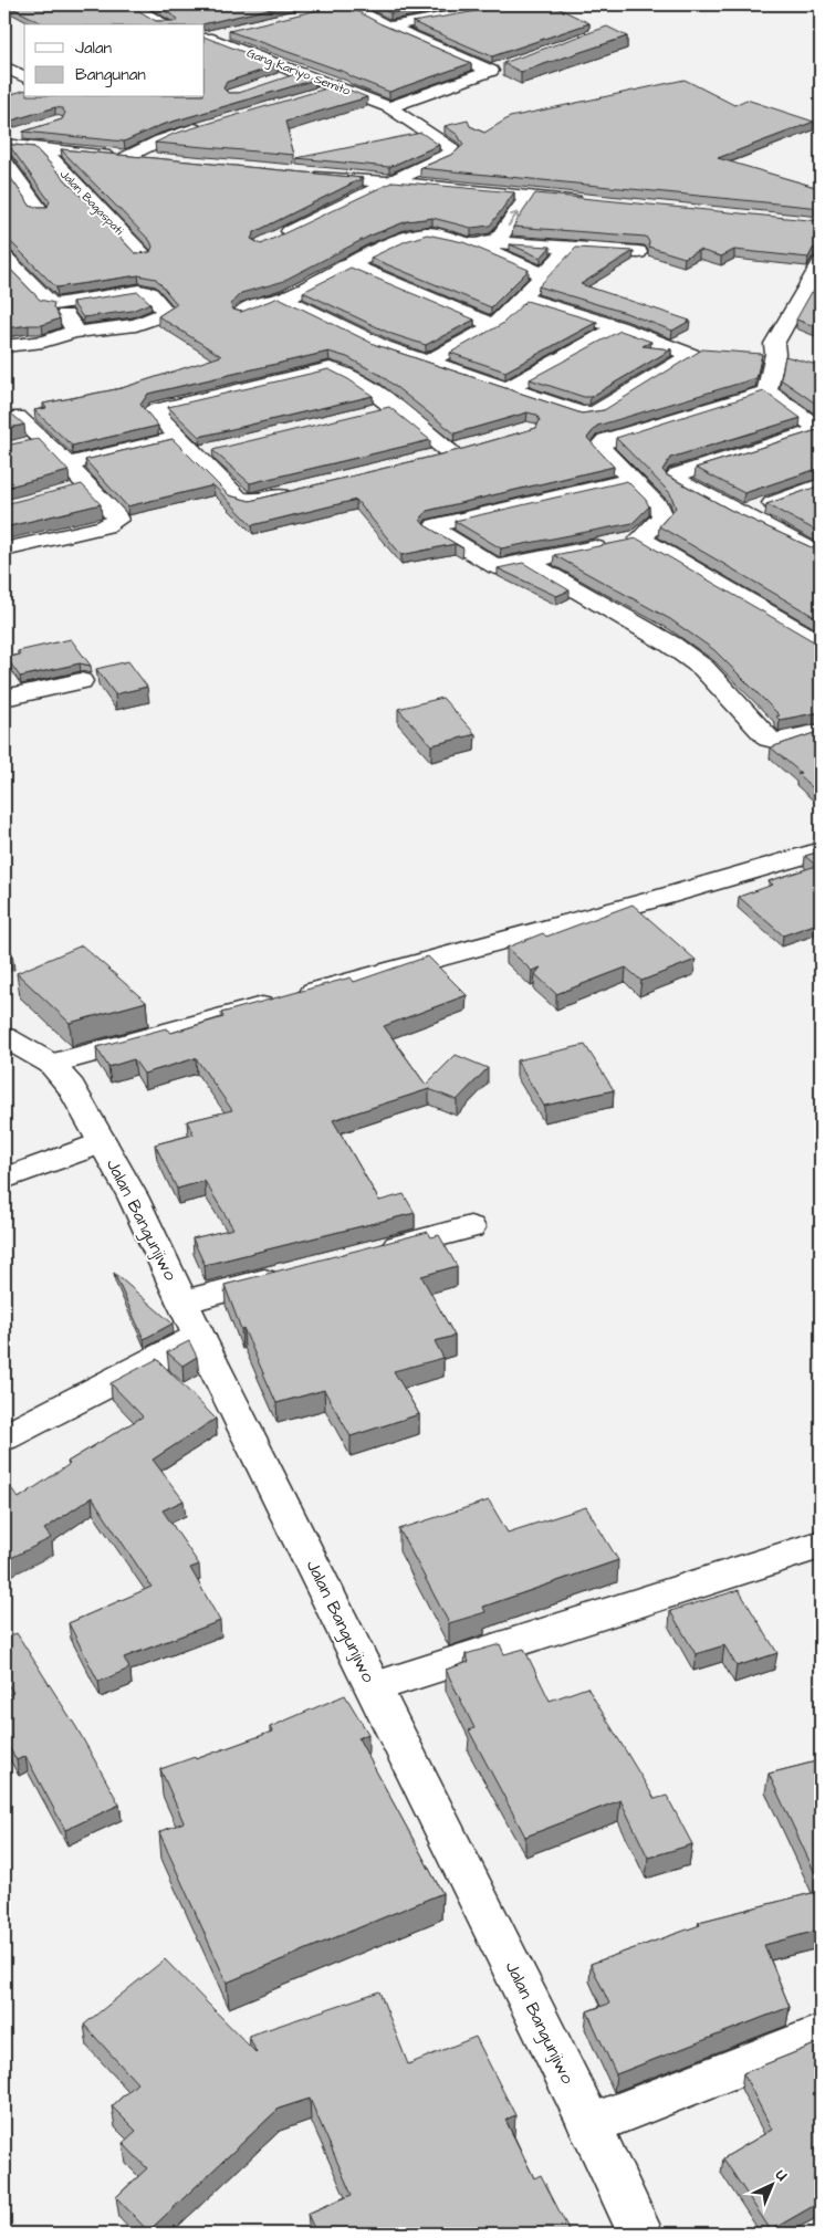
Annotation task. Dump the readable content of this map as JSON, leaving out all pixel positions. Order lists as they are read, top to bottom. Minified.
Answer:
{"streets":{"street":["Gang Kariyo Semito","Jalan Bagaspati","Jalan Bangunjiwo"]},"legend":["Jalan","Bangunan"],"north":"top right"}
